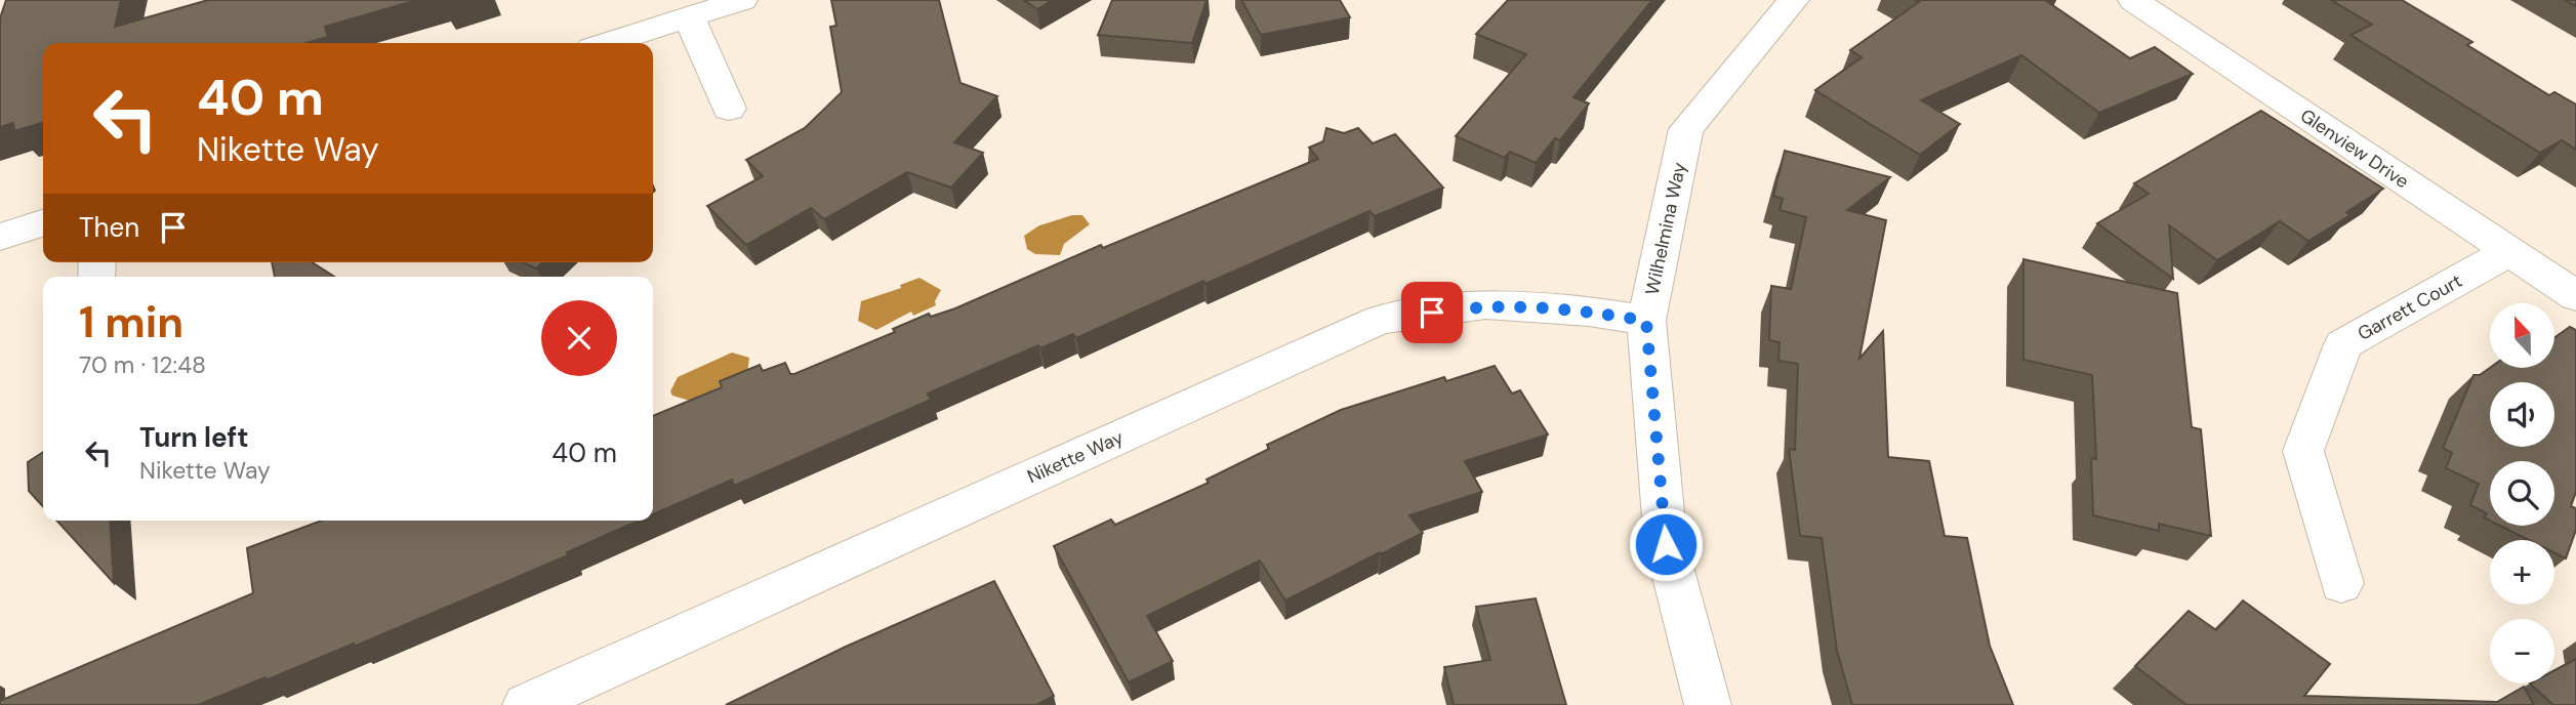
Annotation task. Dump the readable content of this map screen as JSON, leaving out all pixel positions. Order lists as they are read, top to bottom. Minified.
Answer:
{"streets":{"street":["Glenview Drive","Wilhelmina Way","Garrett Court","Nikette Way"]},"crossings":[["Glenview Drive","Garrett Court"],["Wilhelmina Way","Nikette Way"]],"north":"top","page":{"turn":["40 m","Nikette Way"],"then":"Then","heading":["1 min","70 m · 12:48"],"map_buttons":["+","−"],"list":[{"name":"Turn left","note":"Nikette Way","value":"40 m"}]}}
